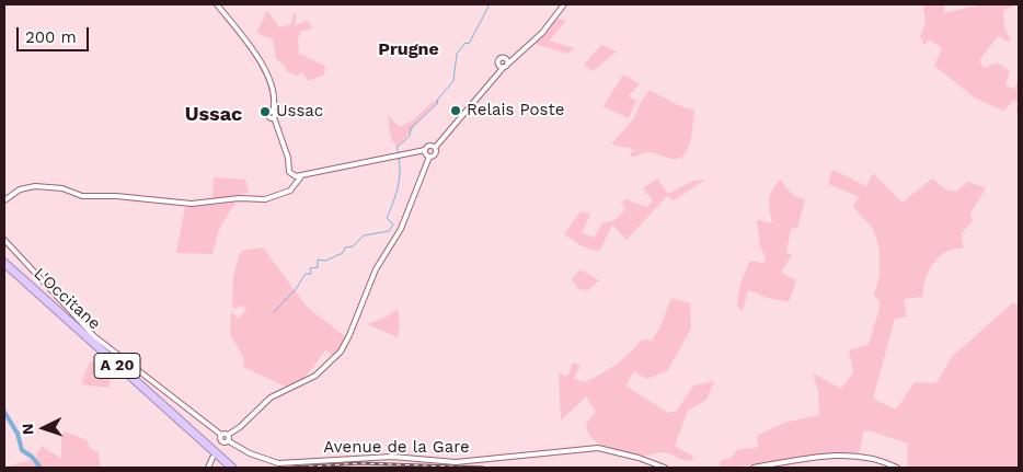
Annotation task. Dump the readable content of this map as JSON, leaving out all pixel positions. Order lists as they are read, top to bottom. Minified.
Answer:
{"streets":{"highway":["L'Occitane","A 20"],"street":["Avenue de la Gare"]},"districts":["Prugne","Ussac"],"places":["Relais Poste","Ussac"],"scale_bar":"200 m","north":"left"}
